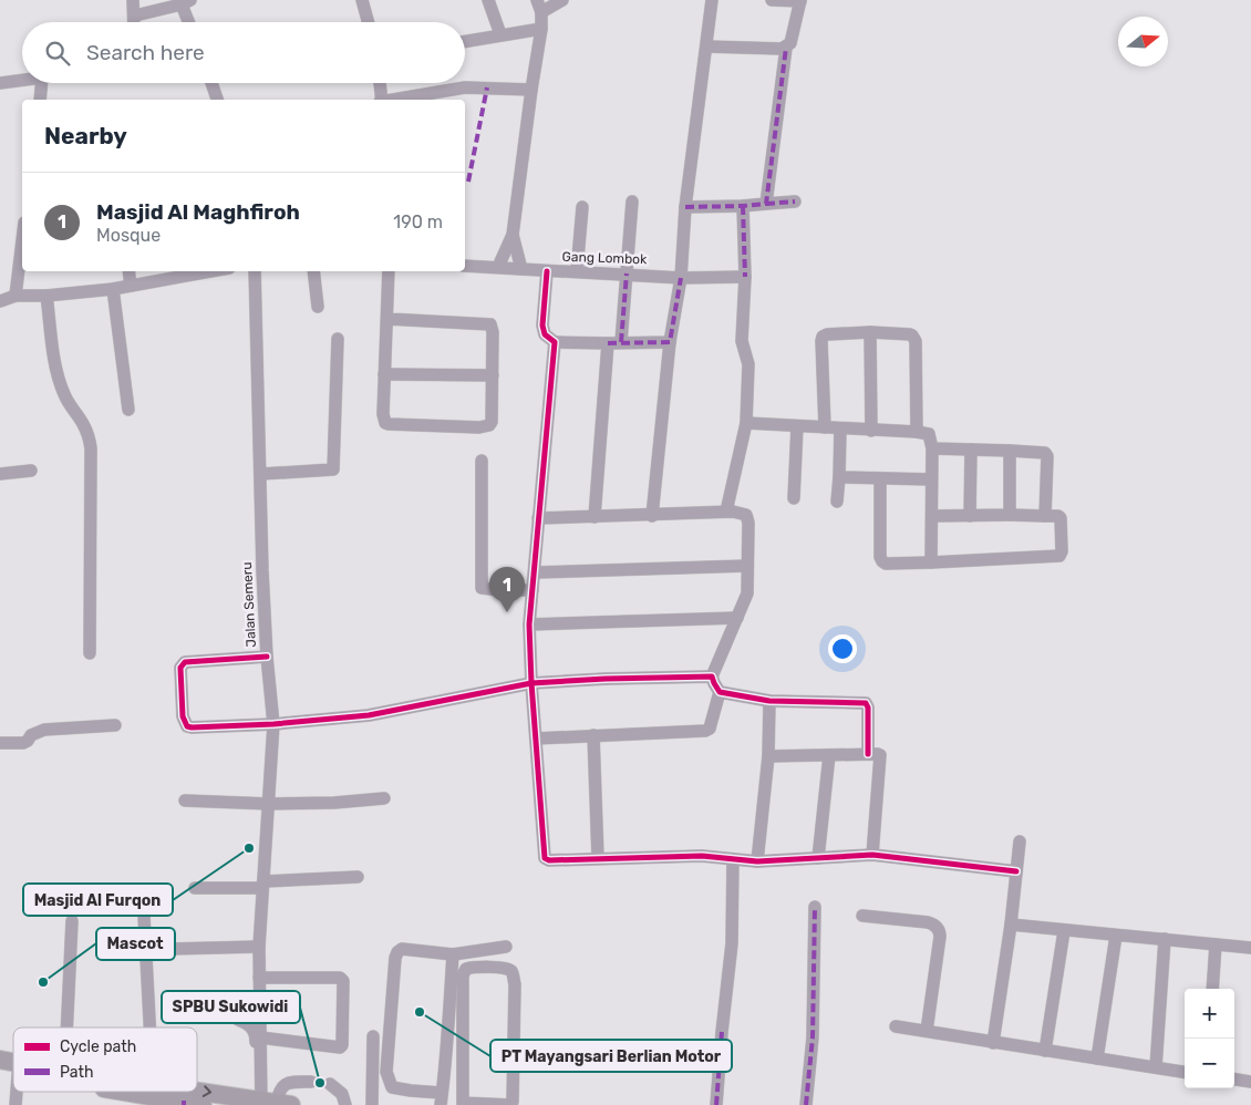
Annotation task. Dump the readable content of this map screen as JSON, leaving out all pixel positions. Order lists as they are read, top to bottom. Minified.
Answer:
{"streets":{"street":["Gang Lombok","Jalan Semeru"]},"places":["Masjid Al Furqon","Mascot","PT Mayangsari Berlian Motor","SPBU Sukowidi"],"legend":["Cycle path","Path"],"north":"right","page":{"search":"Search here","heading":"Nearby","list":[{"mark":"1","name":"Masjid Al Maghfiroh","note":"Mosque","value":"190 m"}],"pins":"1","map_buttons":["+","−"]}}
